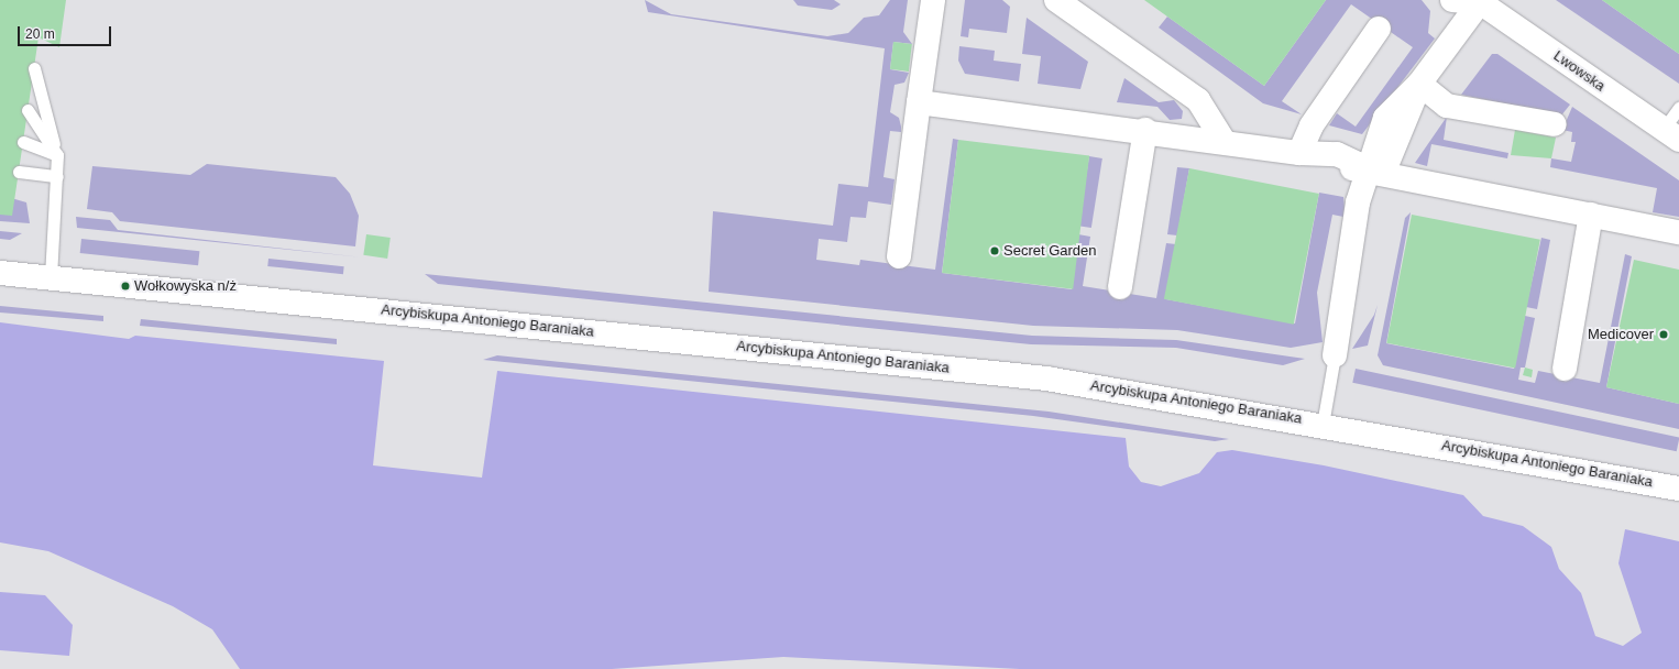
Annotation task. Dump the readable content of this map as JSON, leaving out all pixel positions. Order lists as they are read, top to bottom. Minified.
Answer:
{"streets":{"street":["Lwowska","Arcybiskupa Antoniego Baraniaka"]},"places":["Secret Garden","Wołkowyska n/ż","Medicover"],"scale_bar":"20 m"}
